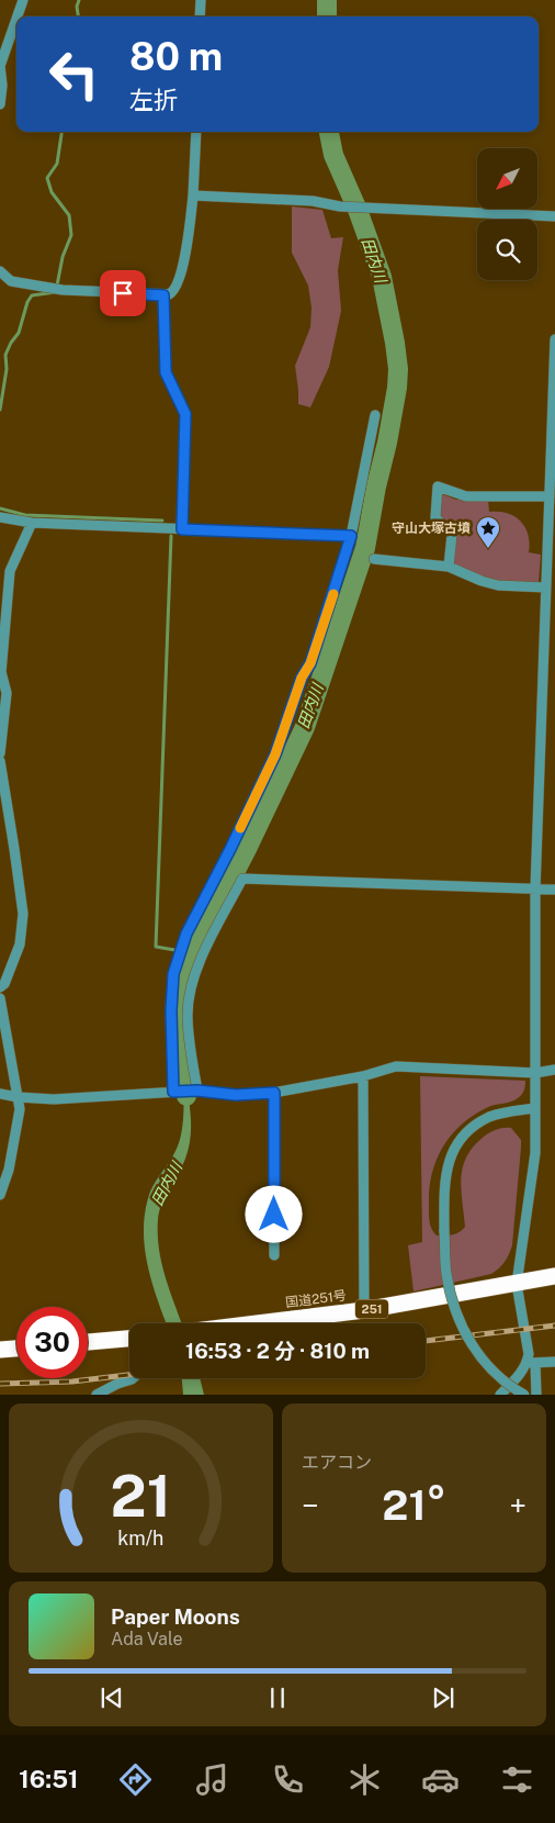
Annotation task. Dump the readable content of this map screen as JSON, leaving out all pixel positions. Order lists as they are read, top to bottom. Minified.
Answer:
{"streets":{"highway":["国道251号","251"]},"water":["田内川"],"places":{"place":["守山大塚古墳"]},"north":"bottom left","page":{"turn":["80 m","左折"],"limit":"30","trip":"16:53 · 2 分 · 810 m","tile":"エアコン","heat":["−","21°","+"],"song":["Paper Moons","Ada Vale"],"tabs":"16:51","gauge":["21","km/h"]}}
